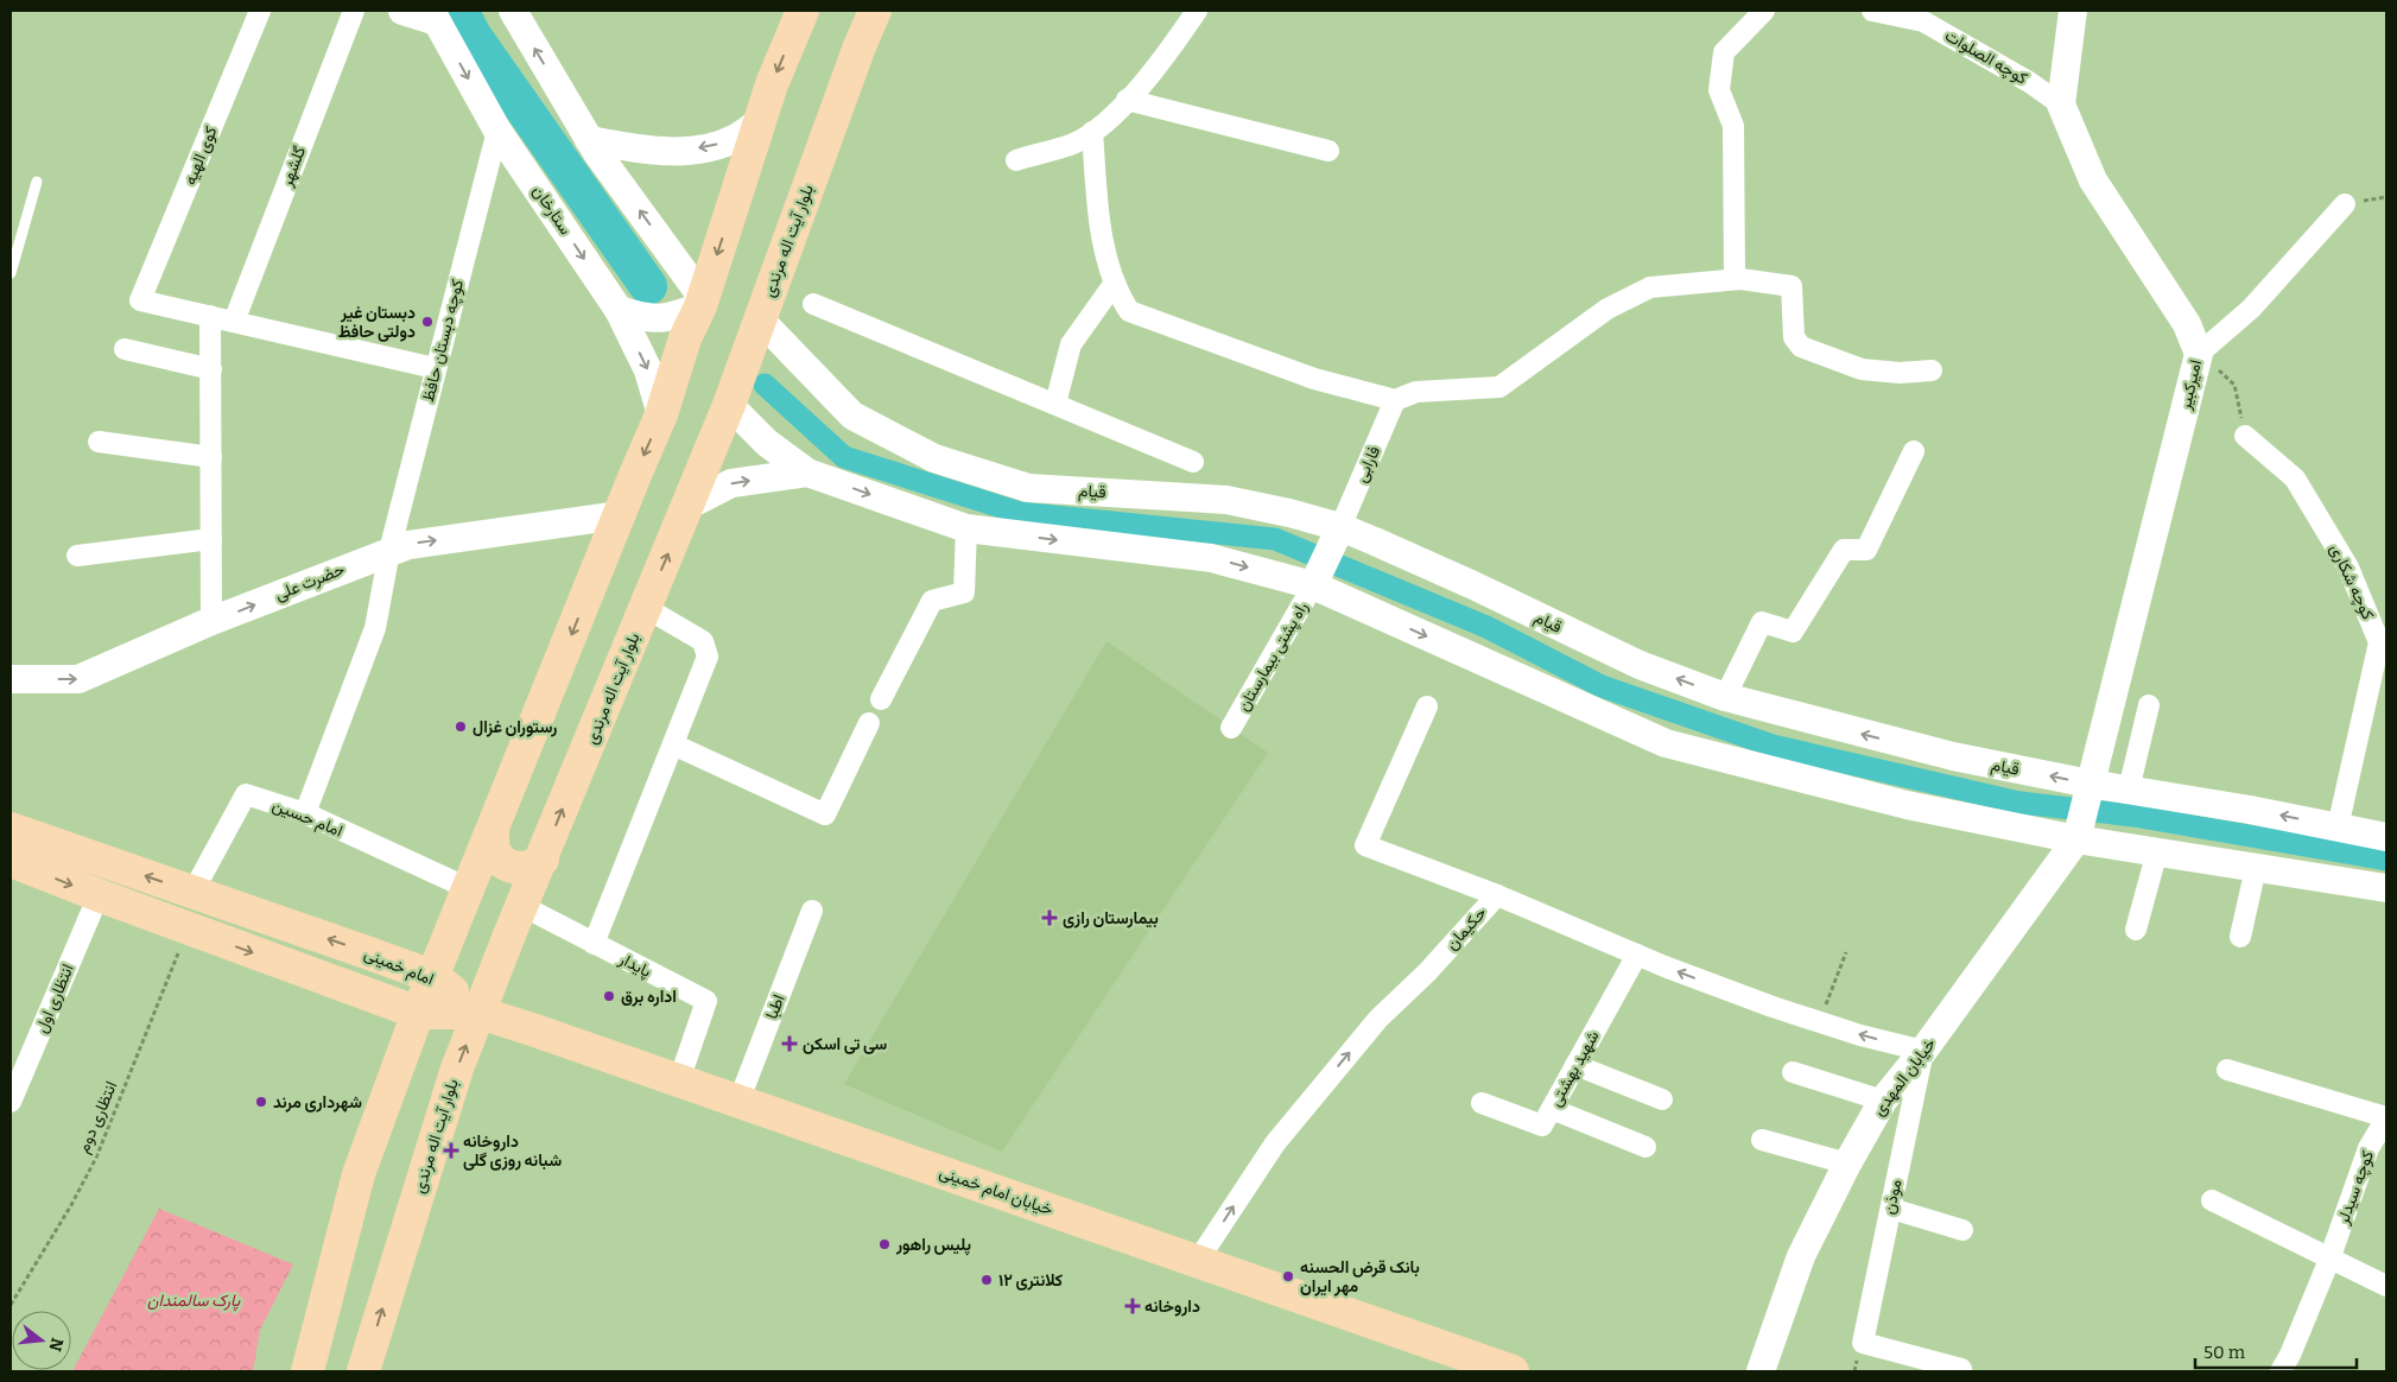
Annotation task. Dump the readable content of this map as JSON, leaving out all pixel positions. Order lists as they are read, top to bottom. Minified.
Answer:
{"streets":{"main road":["بلوار آیت اله مرندی","امام خمینی","خیابان امام خمینی"],"street":["کوچه الصلوات","کوی الهیه","گلشهر","ستارخان","کوچه دبستان حافظ","امیرکبیر","فارابی","قیام","حضرت علی","کوچه شکاری","راه پشتی بیمارستان","امام حسین","حکیمان","پایدار","انتظاری اول","اطبا","شهید بهشتی","خیابان المهدی","کوچه سیدلر","موذن"],"path":["انتظاری دوم"]},"crossings":[["کوچه الصلوات","امیرکبیر"],["ستارخان","کوچه دبستان حافظ"],["بلوار آیت اله مرندی","قیام"],["بلوار آیت اله مرندی","پایدار"],["بلوار آیت اله مرندی","امام خمینی"],["بلوار آیت اله مرندی","خیابان امام خمینی"],["کوچه دبستان حافظ","حضرت علی"],["کوچه دبستان حافظ","امام حسین"],["امیرکبیر","قیام"],["امیرکبیر","خیابان المهدی"],["فارابی","قیام"],["قیام","کوچه شکاری"],["امام حسین","امام خمینی"],["حکیمان","شهید بهشتی"],["حکیمان","خیابان المهدی"],["حکیمان","خیابان امام خمینی"],["حکیمان","موذن"],["پایدار","خیابان امام خمینی"],["امام خمینی","انتظاری اول"],["امام خمینی","انتظاری دوم"],["امام خمینی","خیابان امام خمینی"],["اطبا","خیابان امام خمینی"],["خیابان المهدی","موذن"]],"parks":["پارک سالمندان"],"places":{"other":["دبستان غیر دولتی حافظ","رستوران غزال","اداره برق","شهرداری مرند","پلیس راهور","بانک قرض الحسنه مهر ایران","کلانتری ۱۲"],"health":["بیمارستان رازی","سی تی اسکن","داروخانه شبانه روزی گلی","داروخانه"]},"scale_bar":"50 m","north":"right"}
